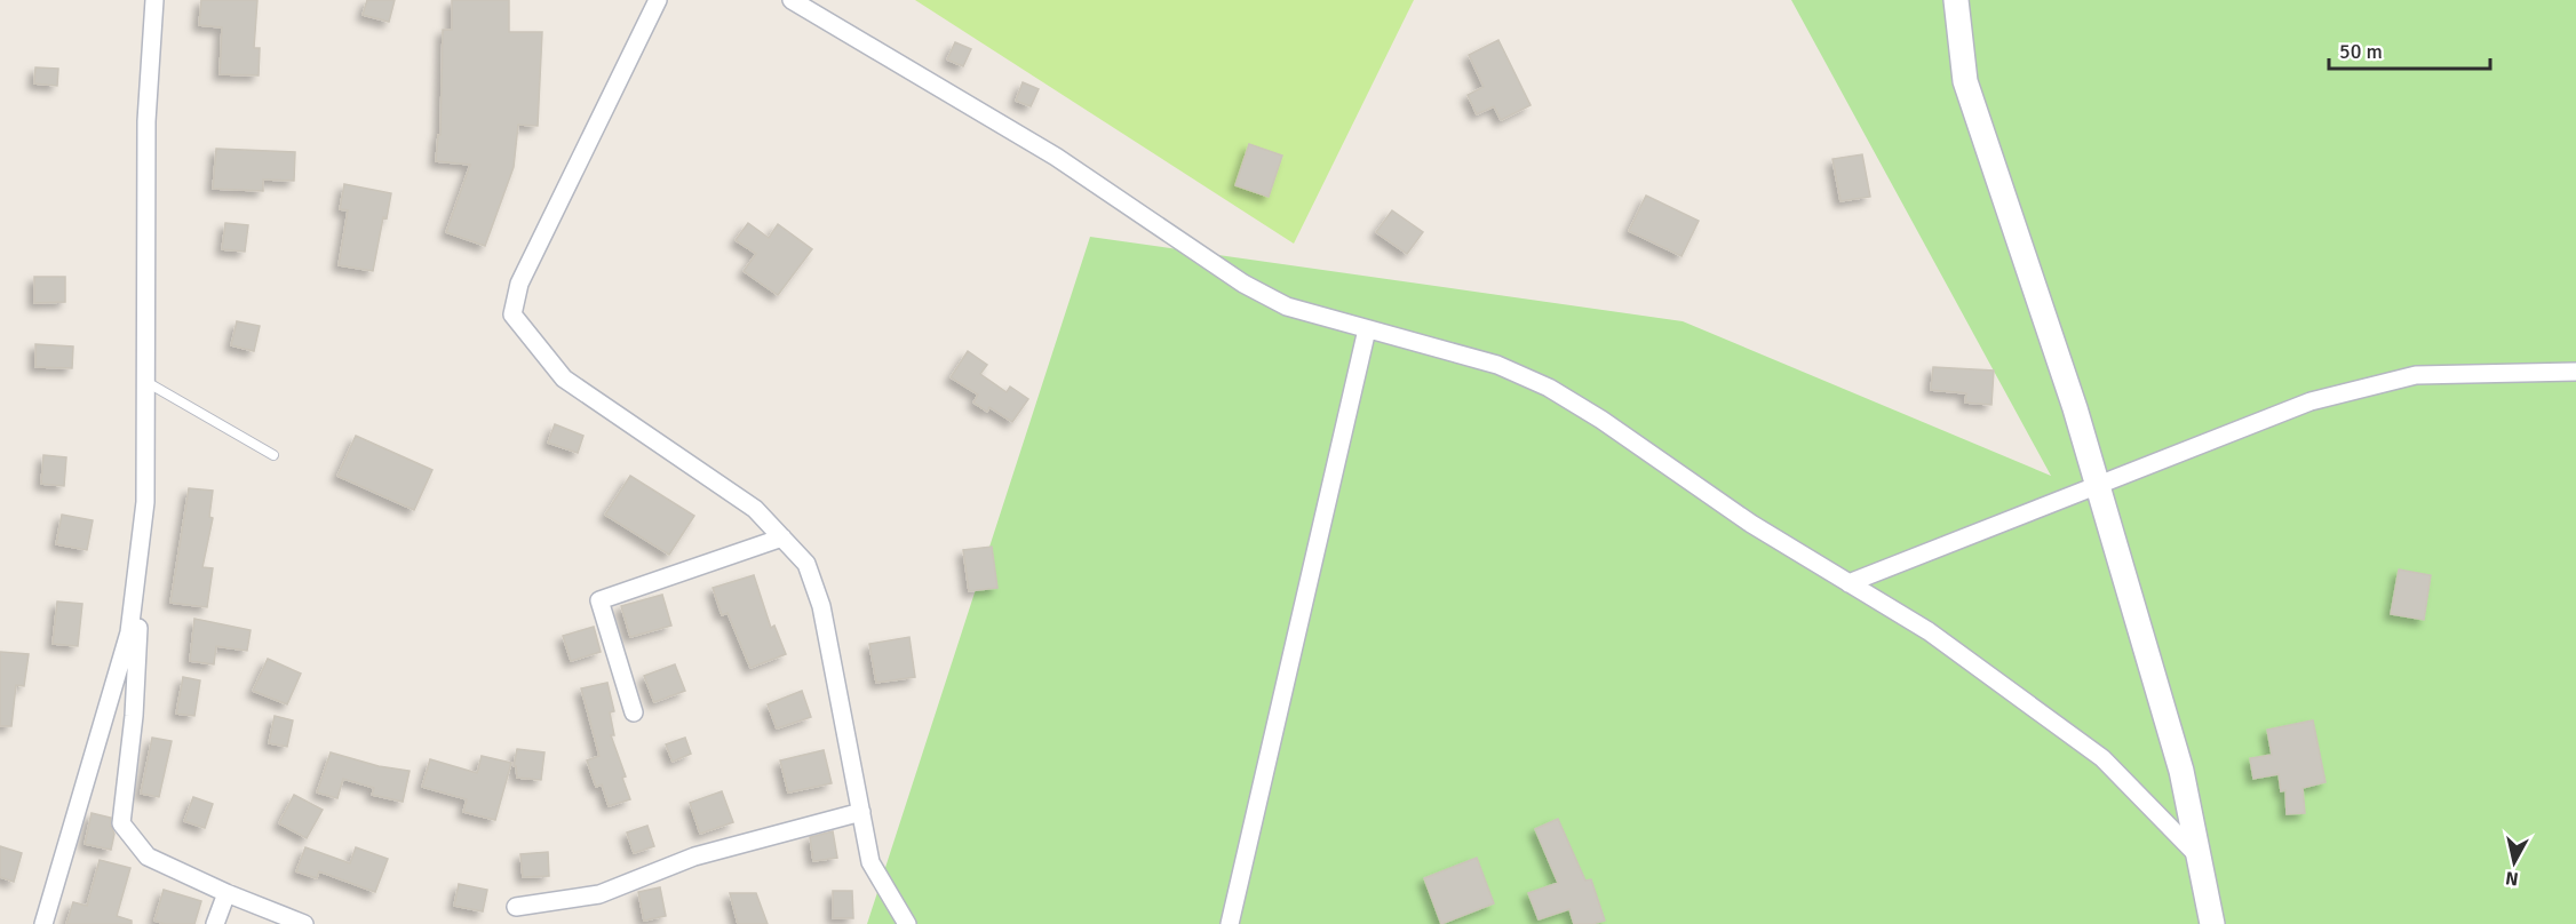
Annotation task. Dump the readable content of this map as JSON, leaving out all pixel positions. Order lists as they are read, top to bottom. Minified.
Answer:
{"scale_bar":"50 m","north":"bottom"}
